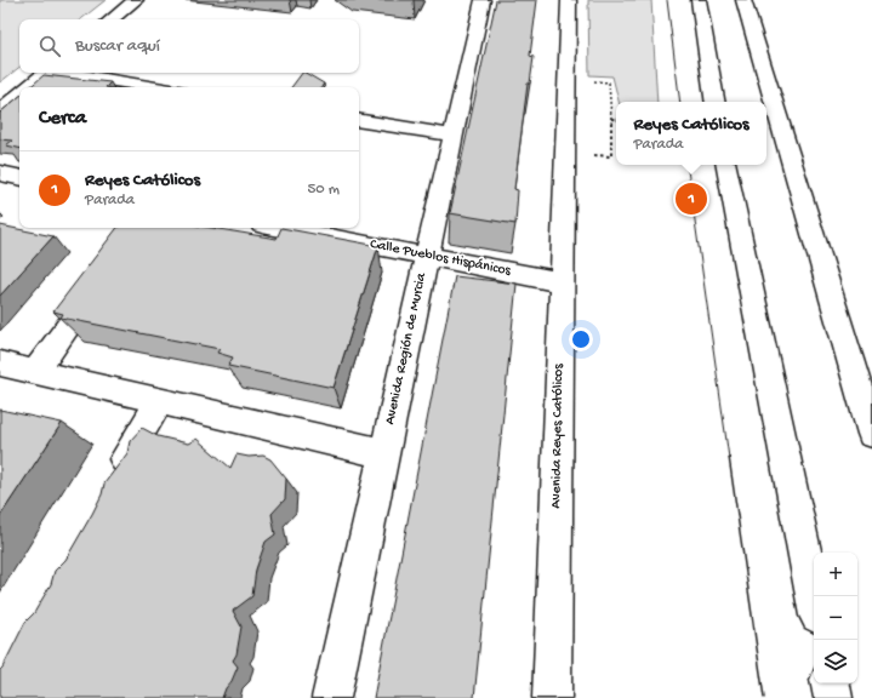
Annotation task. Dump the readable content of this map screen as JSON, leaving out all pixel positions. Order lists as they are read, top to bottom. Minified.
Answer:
{"streets":{"street":["Calle Pueblos Hispánicos","Avenida Región de Murcia","Avenida Reyes Católicos"]},"crossings":[["Calle Pueblos Hispánicos","Avenida Región de Murcia"],["Calle Pueblos Hispánicos","Avenida Reyes Católicos"]],"page":{"search":"Buscar aquí","heading":"Cerca","popup":["Reyes Católicos","Parada"],"list":[{"mark":"1","name":"Reyes Católicos","note":"Parada","value":"50 m"}],"pins":"1","map_buttons":["+","−"]}}
